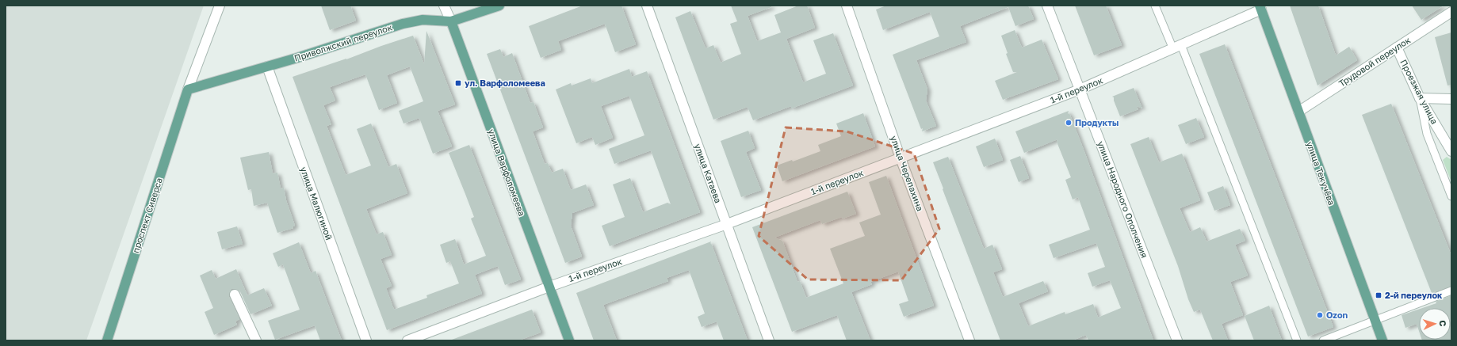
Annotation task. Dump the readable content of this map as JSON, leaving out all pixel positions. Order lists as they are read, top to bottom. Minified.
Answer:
{"streets":{"main road":["Приволжский переулок","улица Варфоломеева","улица Текучёва","проспект Сиверса"],"street":["Трудовой переулок","1-й переулок","Проезжая улица","улица Катаева","улица Черепахина","улица Народного Ополчения","улица Малюгиной"]},"crossings":[["Приволжский переулок","улица Варфоломеева"],["Приволжский переулок","улица Малюгиной"],["Приволжский переулок","проспект Сиверса"],["Трудовой переулок","Проезжая улица"],["Трудовой переулок","улица Текучёва"],["1-й переулок","улица Варфоломеева"],["1-й переулок","улица Катаева"],["1-й переулок","улица Черепахина"],["1-й переулок","улица Текучёва"],["1-й переулок","улица Народного Ополчения"]],"places":{"transit":["ул. Варфоломеева","2-й переулок"],"other":["Продукты","Ozon"]},"north":"right"}
